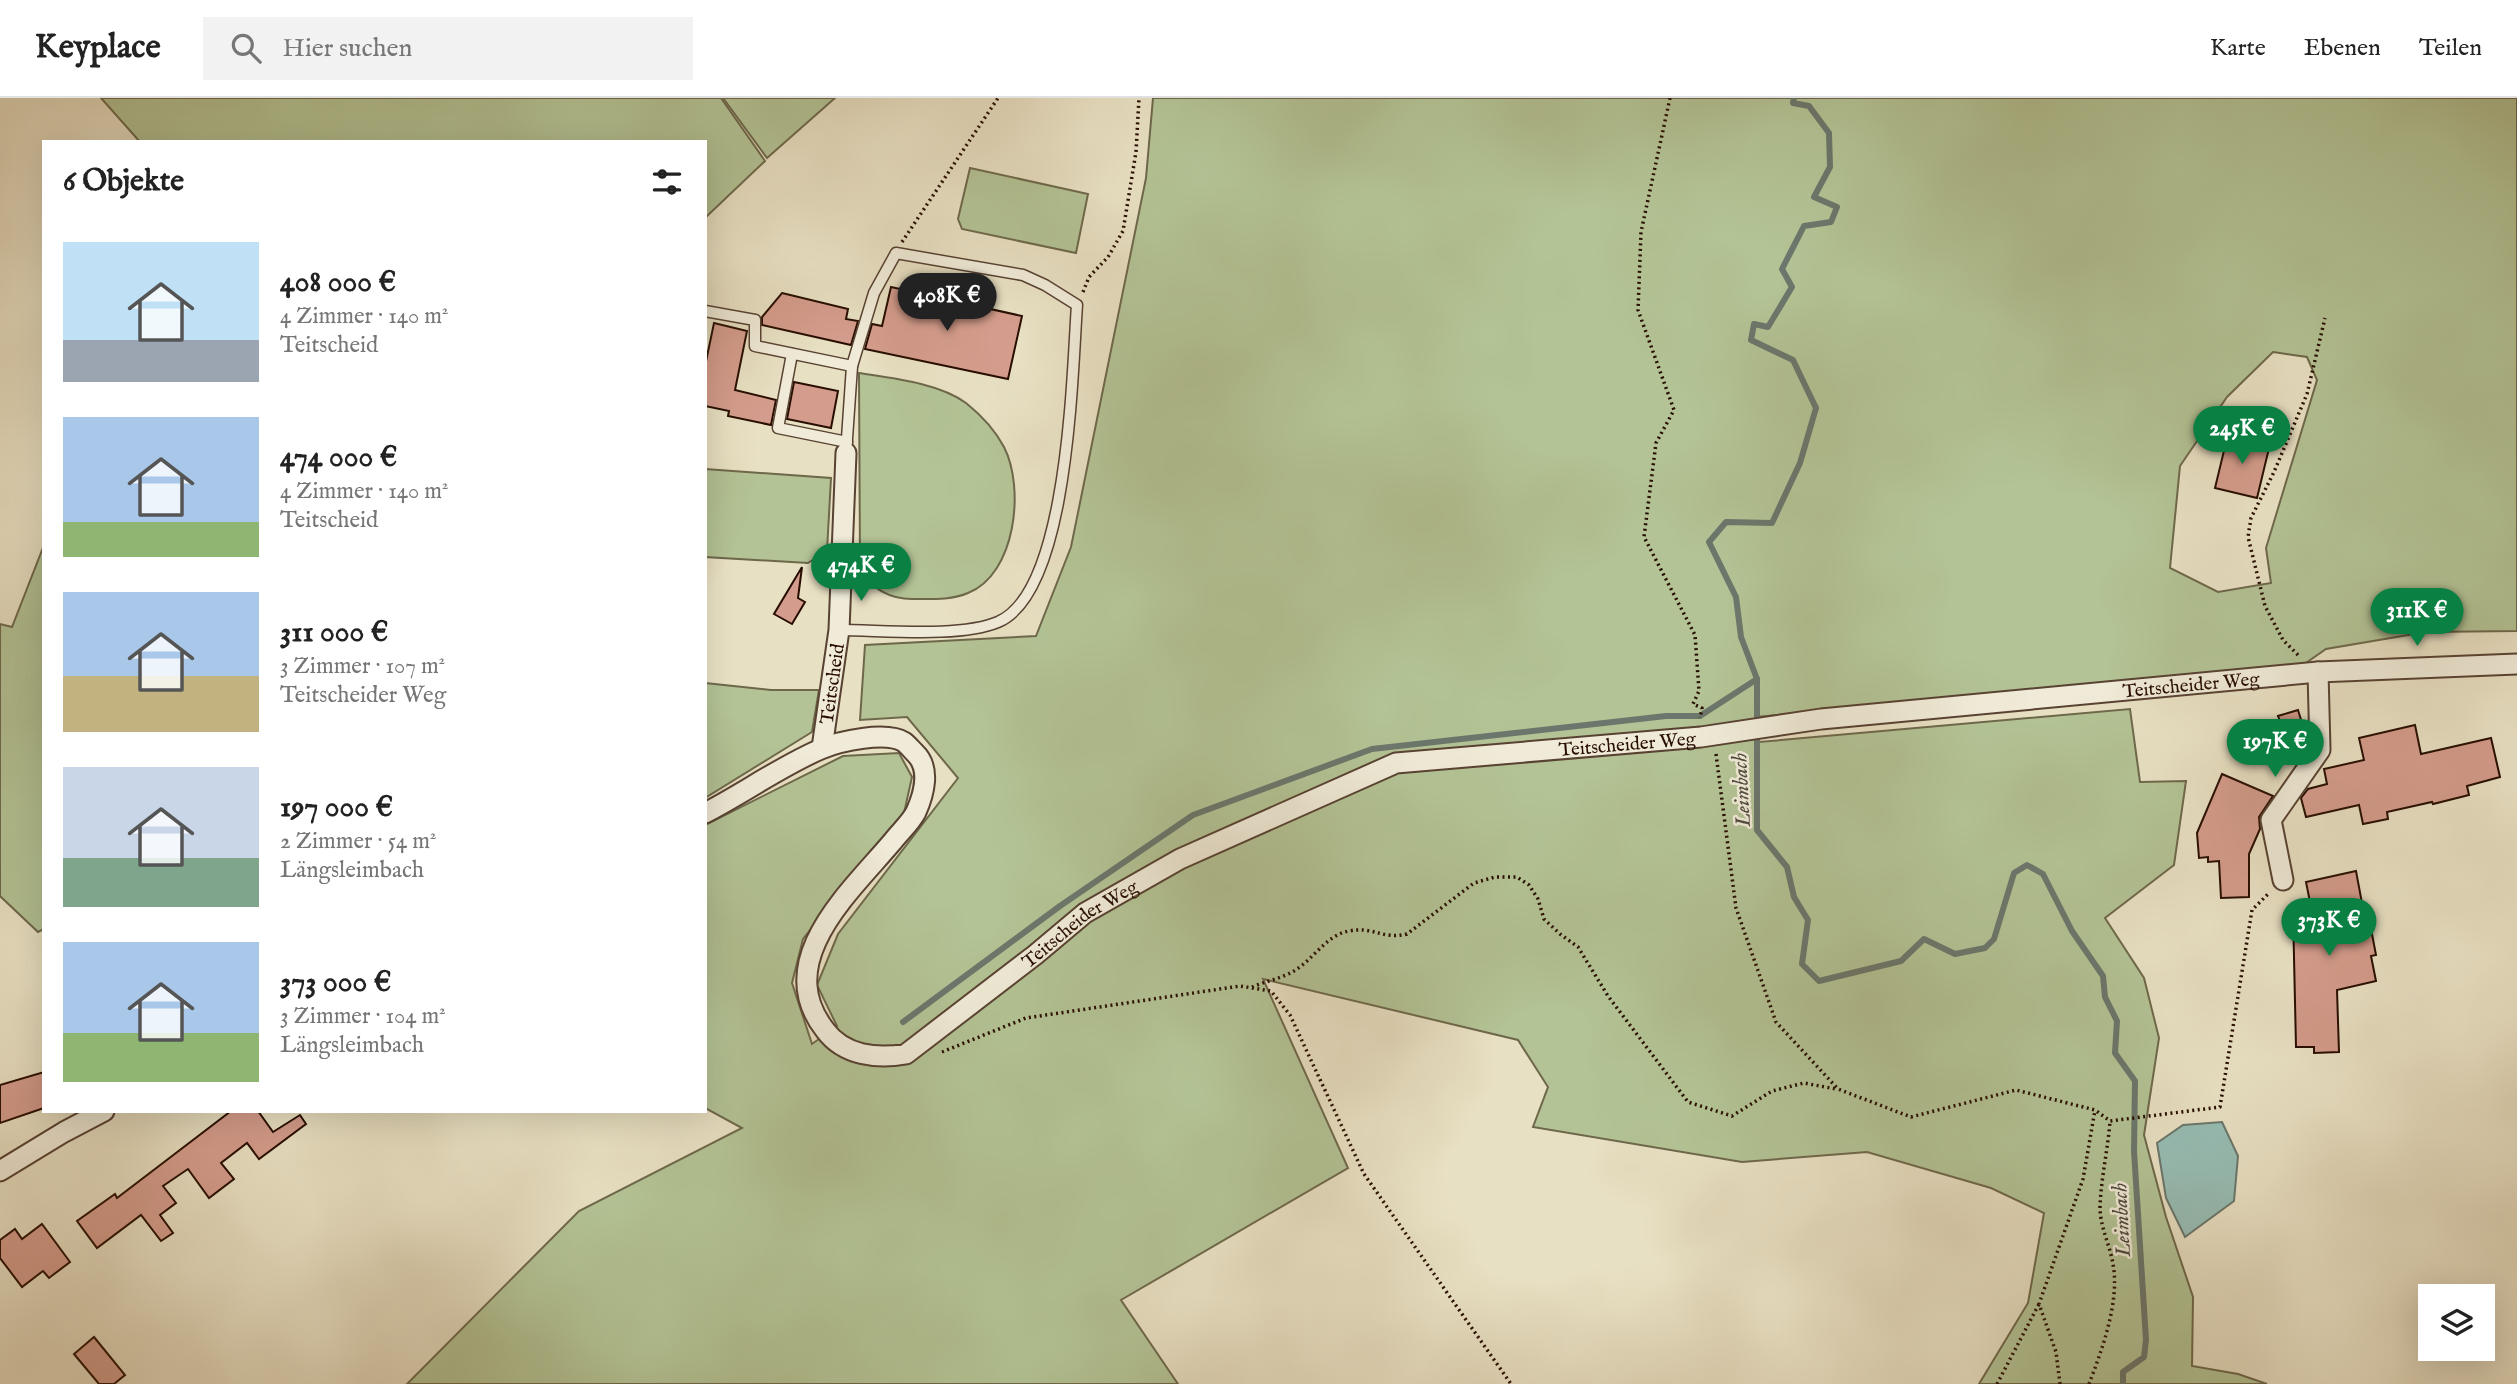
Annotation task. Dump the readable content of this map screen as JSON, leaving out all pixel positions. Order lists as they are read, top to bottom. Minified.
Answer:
{"streets":{"street":["Teitscheider Weg","Teitscheid"]},"water":["Leimbach"],"page":{"header":"Keyplace","search":"Hier suchen","nav":["Karte","Ebenen","Teilen"],"heading":"6 Objekte","list":[{"name":"408 000 €","note":"4 Zimmer · 140 m² · Teitscheid"},{"name":"474 000 €","note":"4 Zimmer · 140 m² · Teitscheid"},{"name":"311 000 €","note":"3 Zimmer · 107 m² · Teitscheider Weg"},{"name":"197 000 €","note":"2 Zimmer · 54 m² · Längsleimbach"},{"name":"373 000 €","note":"3 Zimmer · 104 m² · Längsleimbach"}],"price":["408K €","245K €","474K €","311K €","197K €","373K €"]}}
